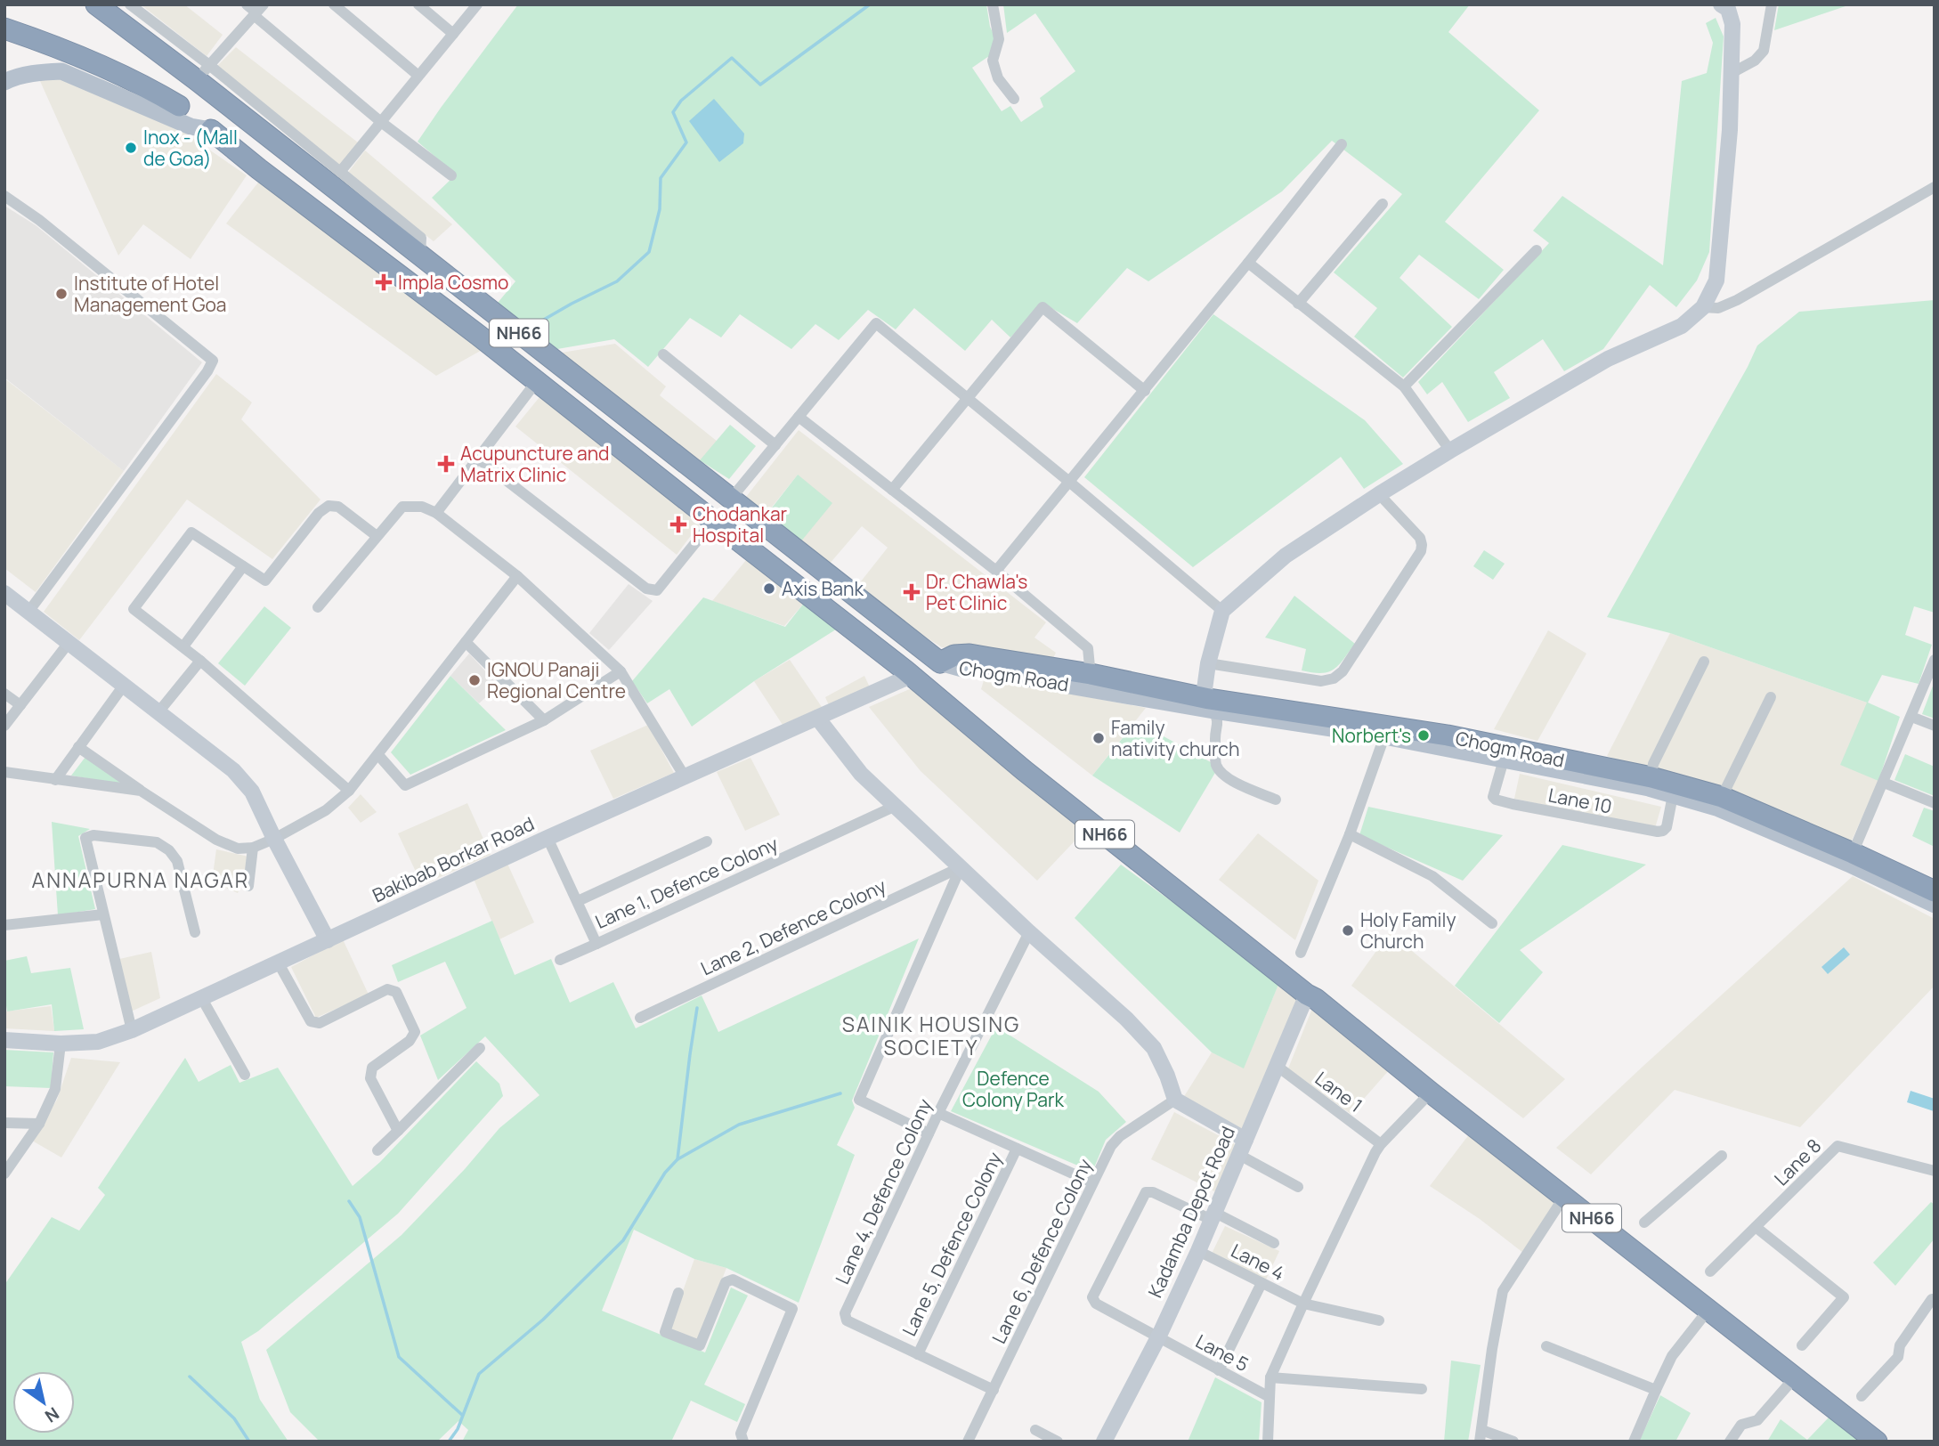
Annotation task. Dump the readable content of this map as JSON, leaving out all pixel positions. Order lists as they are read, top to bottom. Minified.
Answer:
{"streets":{"highway":["NH66","Chogm Road"],"street":["Lane 10","Bakibab Borkar Road","Lane 1, Defence Colony","Lane 2, Defence Colony","Lane 1","Lane 8","Lane 4, Defence Colony","Kadamba Depot Road","Lane 5, Defence Colony","Lane 6, Defence Colony","Lane 4","Lane 5"]},"crossings":[["NH66","Chogm Road"],["NH66","Bakibab Borkar Road"],["NH66","Kadamba Depot Road"],["Chogm Road","Lane 10"],["Bakibab Borkar Road","Lane 1, Defence Colony"],["Lane 1","Kadamba Depot Road"],["Lane 4, Defence Colony","Lane 5, Defence Colony"],["Lane 4, Defence Colony","Lane 6, Defence Colony"],["Kadamba Depot Road","Lane 4"],["Kadamba Depot Road","Lane 5"]],"districts":["ANNAPURNA NAGAR","SAINIK HOUSING SOCIETY"],"parks":["Defence Colony Park"],"places":{"other":["Inox - (Mall de Goa)","Institute of Hotel Management Goa","Axis Bank","IGNOU Panaji Regional Centre","Norbert's","Family nativity church","Holy Family Church"],"health":["Impla Cosmo","Acupuncture and Matrix Clinic","Chodankar Hospital","Dr. Chawla's Pet Clinic"]},"north":"bottom right"}
